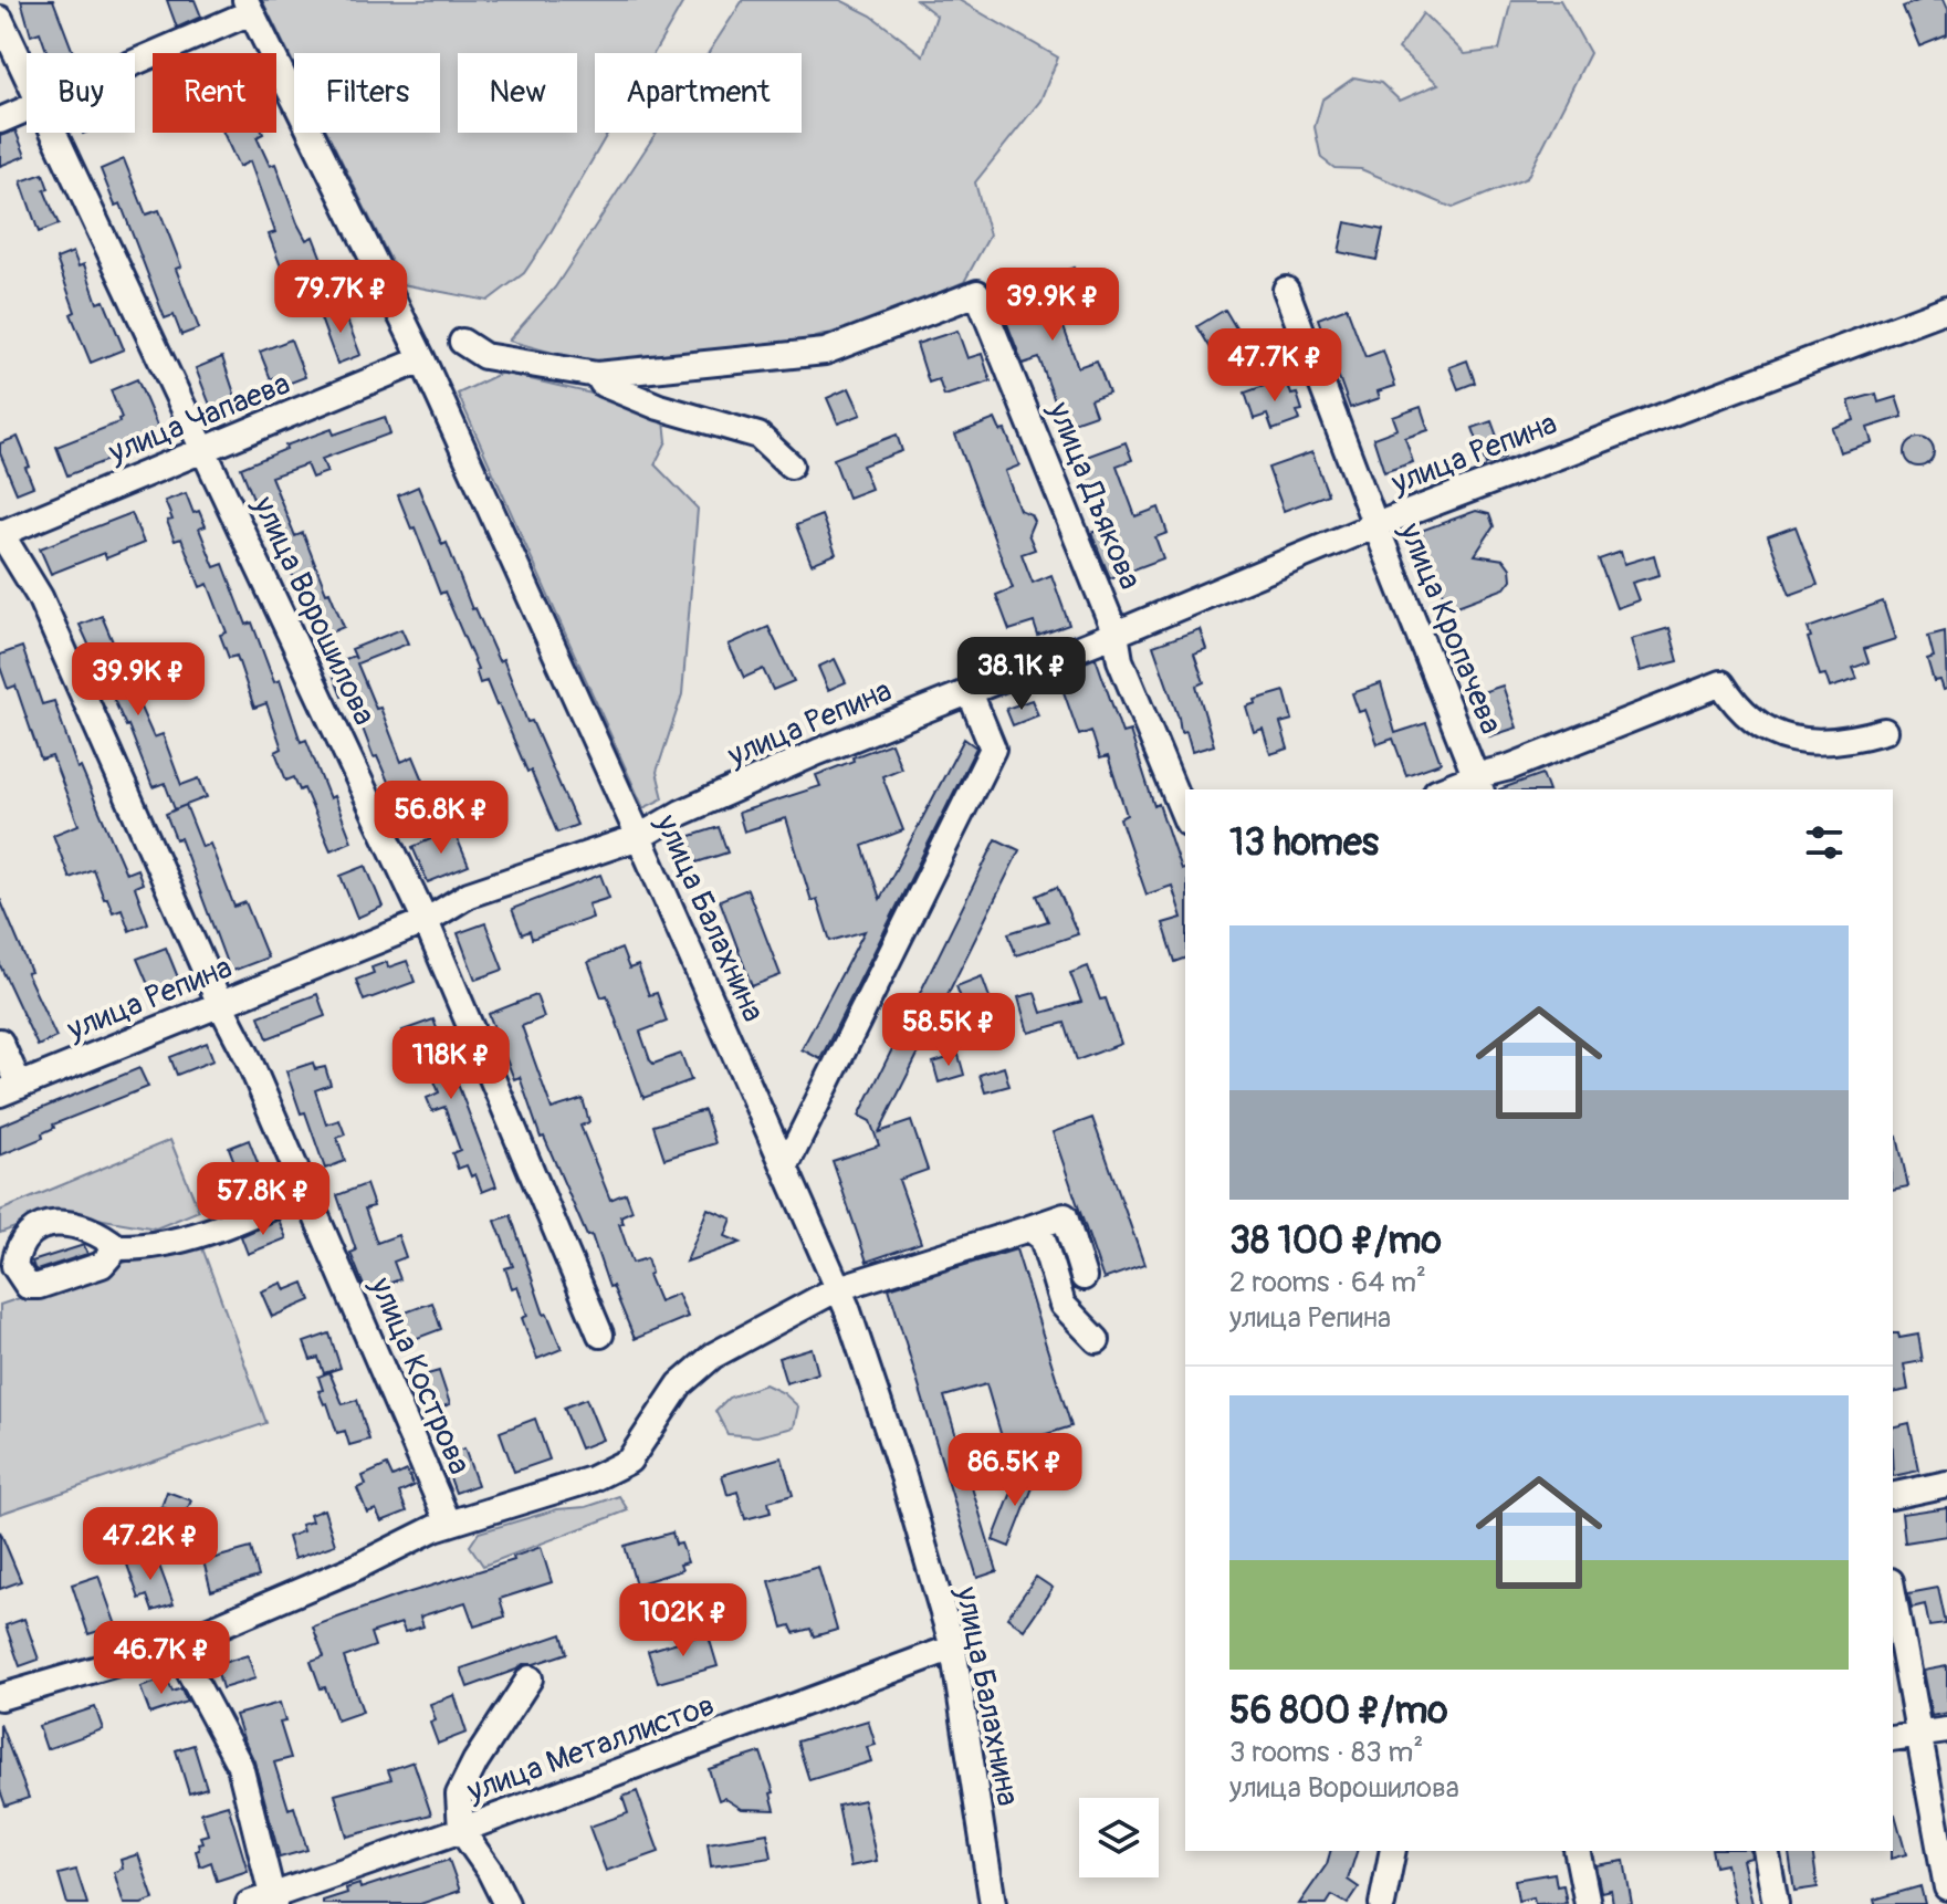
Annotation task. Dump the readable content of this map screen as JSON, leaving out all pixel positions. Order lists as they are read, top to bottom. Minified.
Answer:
{"streets":{"street":["улица Чапаева","улица Репина","улица Дъякова","улица Ворошилова","улица Кропачева","улица Балахнина","улица Кострова","улица Металлистов"]},"crossings":[["улица Чапаева","улица Ворошилова"],["улица Чапаева","улица Балахнина"],["улица Чапаева","улица Кострова"],["улица Репина","улица Дъякова"],["улица Репина","улица Ворошилова"],["улица Репина","улица Кропачева"],["улица Репина","улица Балахнина"],["улица Репина","улица Кострова"],["улица Балахнина","улица Металлистов"]],"page":{"chip":["Buy","Rent","Filters","New","Apartment"],"price":["79.7K ₽","39.9K ₽","47.7K ₽","38.1K ₽","39.9K ₽","56.8K ₽","58.5K ₽","118K ₽","57.8K ₽","86.5K ₽","47.2K ₽","102K ₽","46.7K ₽"],"heading":"13 homes","list":[{"name":"38 100 ₽/mo","note":"2 rooms · 64 m² · улица Репина"},{"name":"56 800 ₽/mo","note":"3 rooms · 83 m² · улица Ворошилова"}]}}
